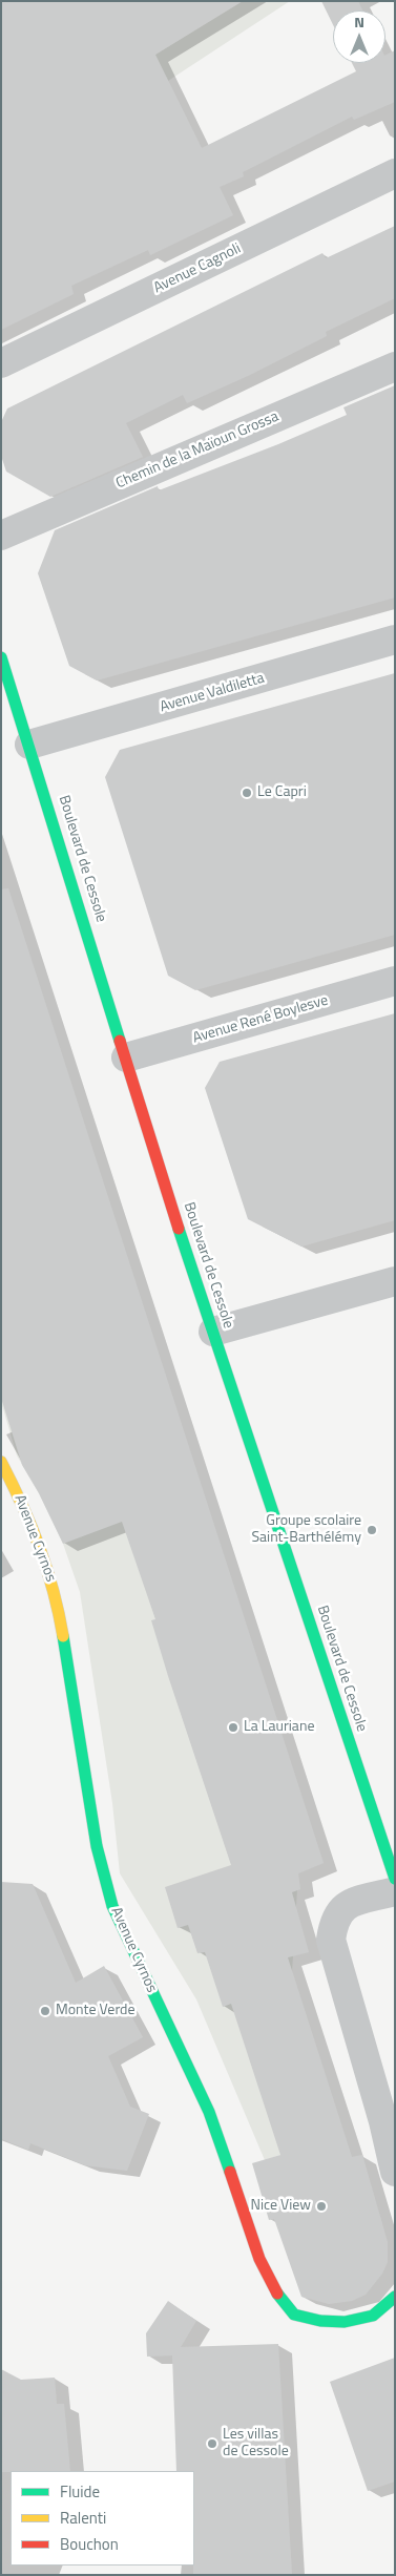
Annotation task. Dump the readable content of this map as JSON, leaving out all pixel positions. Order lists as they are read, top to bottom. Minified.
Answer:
{"streets":{"main road":["Boulevard de Cessole","Avenue Cyrnos"],"street":["Avenue Cagnoli","Chemin de la Maïoun Grossa","Avenue Valdiletta","Avenue René Boylesve"]},"crossings":[["Avenue Valdiletta","Boulevard de Cessole"],["Boulevard de Cessole","Avenue René Boylesve"]],"places":["Le Capri","Groupe scolaire Saint-Barthélémy","La Lauriane","Monte Verde","Nice View","Les villas de Cessole"],"legend":["Fluide","Ralenti","Bouchon"],"north":"top"}
